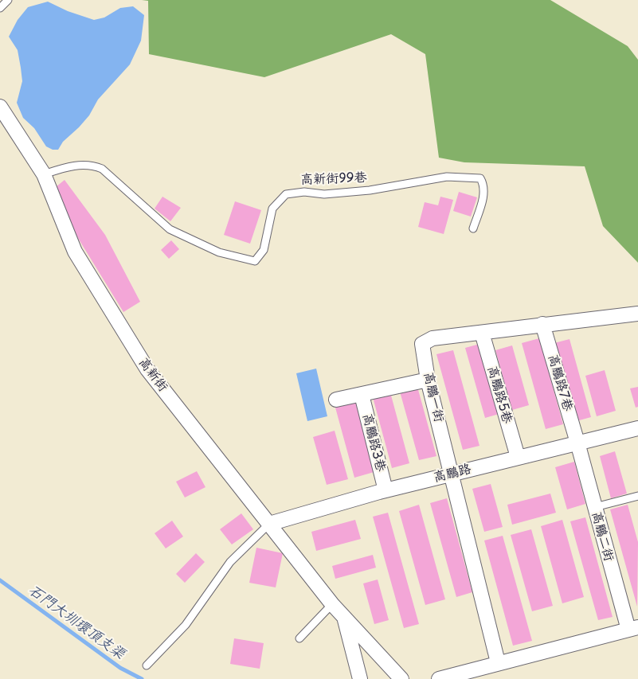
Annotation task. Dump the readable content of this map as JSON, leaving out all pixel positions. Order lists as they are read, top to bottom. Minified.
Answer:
{"streets":{"street":["高新街","高鵬路7巷","高鵬路5巷","高鵬一街","高鵬路3巷","高鵬路","高鵬二街"],"lane":["高新街99巷"]},"crossings":[["高新街99巷","高新街"],["高新街","高鵬路"],["高鵬路7巷","高鵬一街"],["高鵬路7巷","高鵬路"],["高鵬路7巷","高鵬二街"],["高鵬路5巷","高鵬一街"],["高鵬路5巷","高鵬路"],["高鵬一街","高鵬路"],["高鵬路3巷","高鵬路"],["高鵬路","高鵬二街"]],"water":["石門大圳環頂支渠"]}
